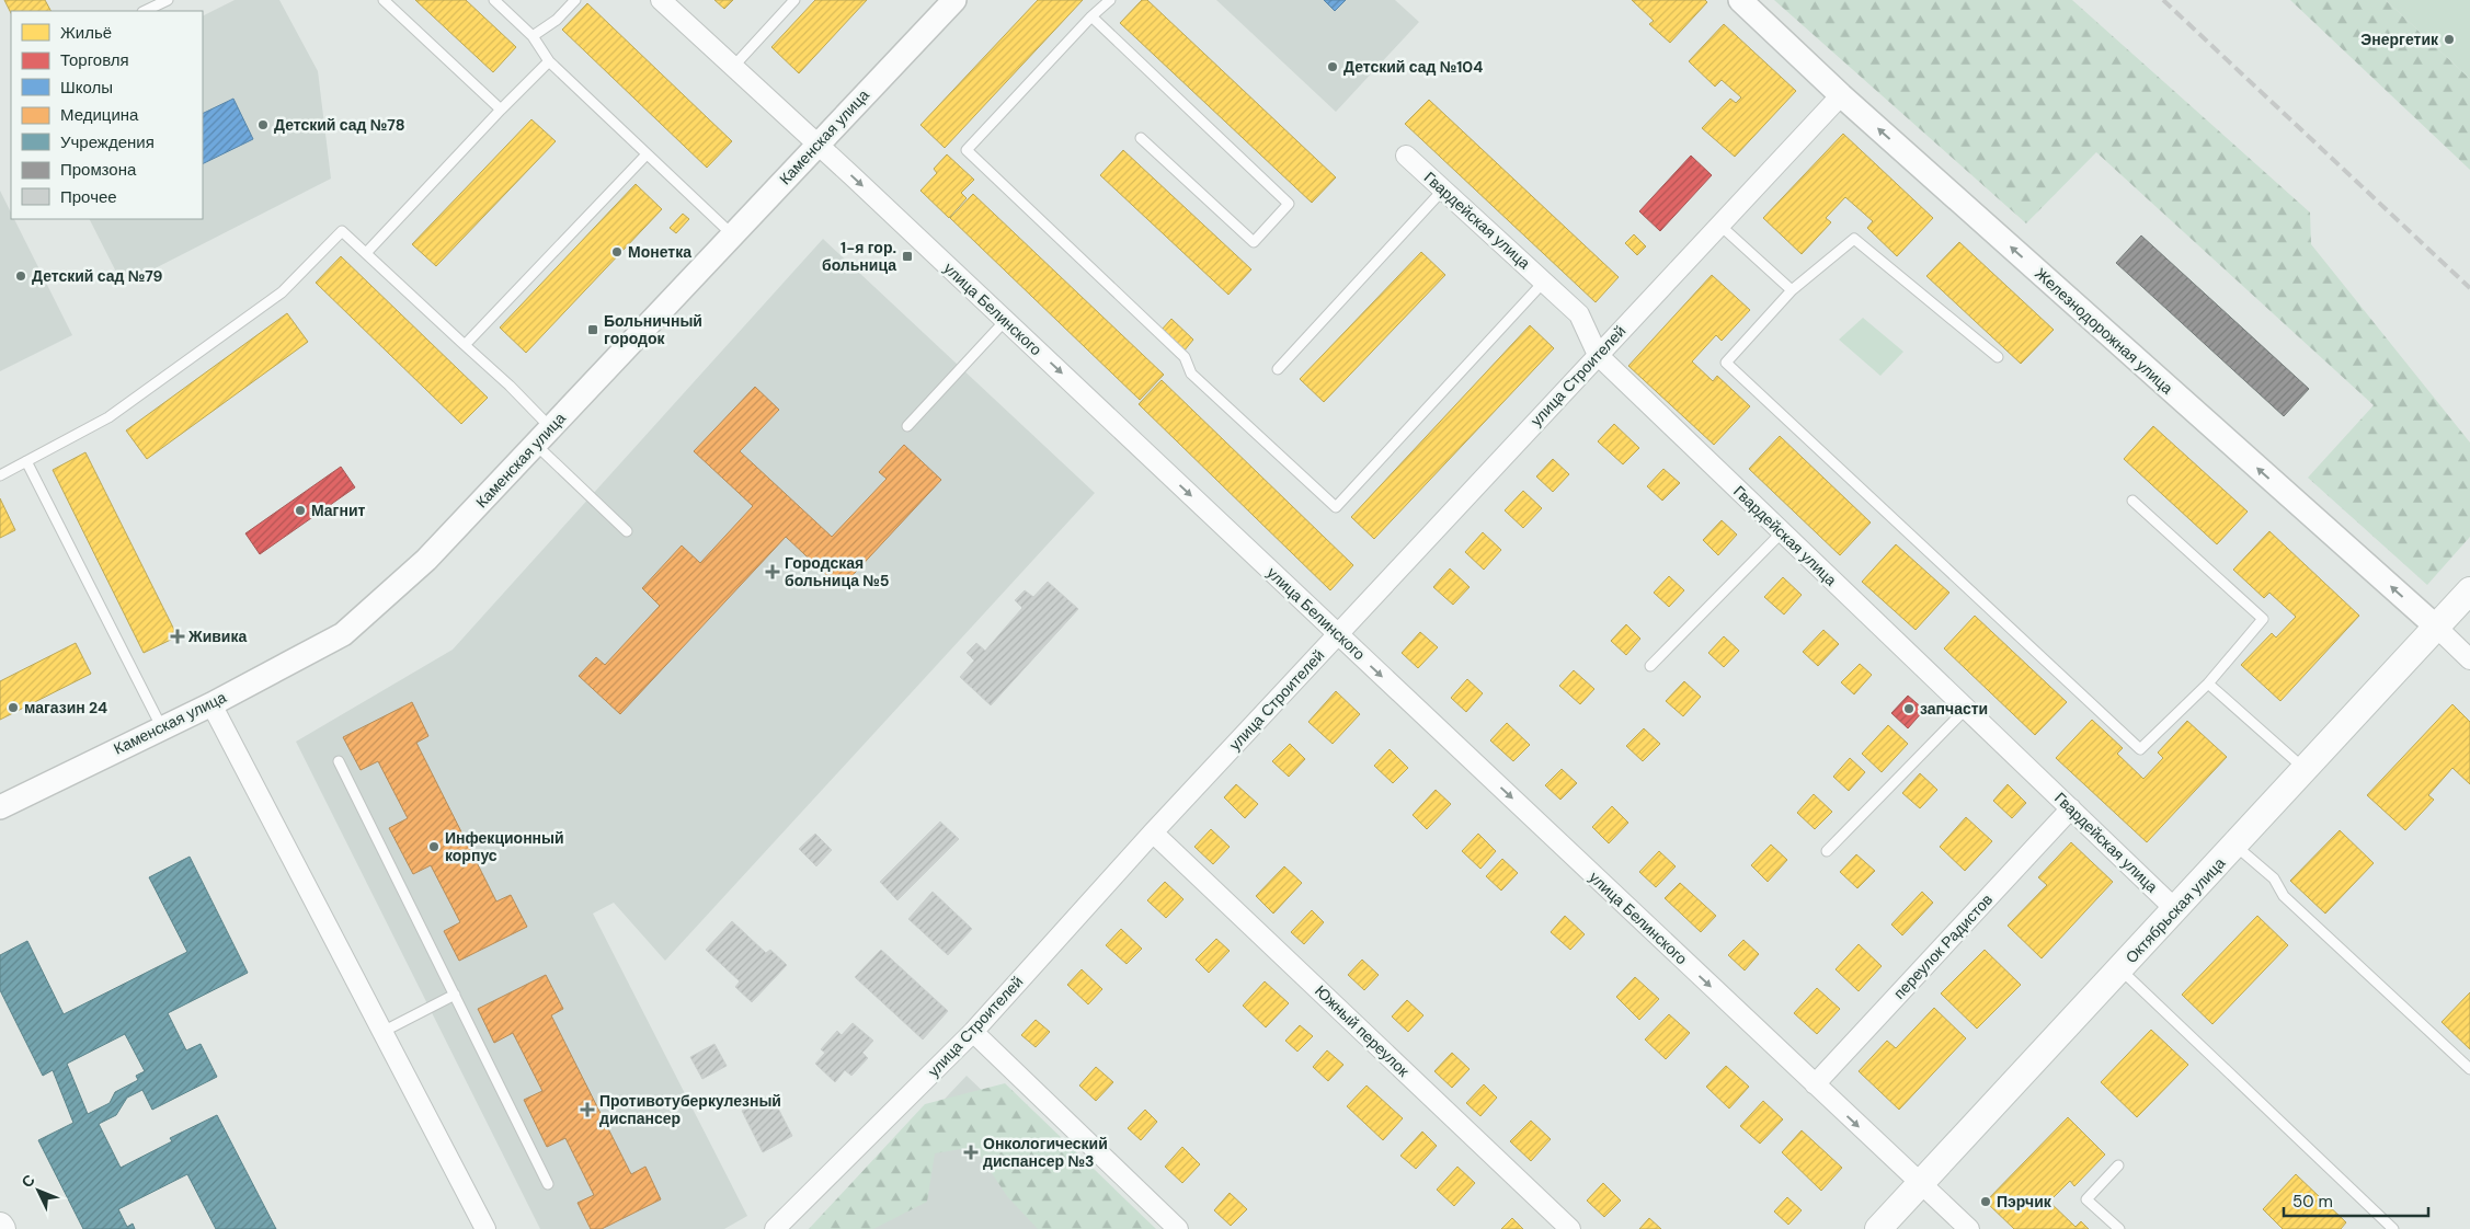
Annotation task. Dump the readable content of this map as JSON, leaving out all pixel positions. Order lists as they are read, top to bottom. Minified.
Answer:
{"streets":{"main road":["Октябрьская улица"],"street":["Каменская улица","Гвардейская улица","улица Белинского","Железнодорожная улица","улица Строителей","переулок Радистов","Южный переулок"]},"crossings":[["Каменская улица","улица Белинского"],["Гвардейская улица","улица Строителей"],["Гвардейская улица","Октябрьская улица"],["Гвардейская улица","переулок Радистов"],["улица Белинского","улица Строителей"],["улица Белинского","Октябрьская улица"],["улица Белинского","переулок Радистов"],["Железнодорожная улица","улица Строителей"],["Железнодорожная улица","Октябрьская улица"],["улица Строителей","Южный переулок"]],"one_way":["улица Белинского","Железнодорожная улица"],"places":{"other":["Энергетик","Детский сад №104","Детский сад №78","Монетка","Детский сад №79","Магнит","магазин 24","запчасти","Инфекционный корпус","Пэрчик"],"transit":["1-я гор. больница","Больничный городок"],"health":["Городская больница №5","Живика","Противотуберкулезный диспансер","Онкологический диспансер №3"]},"legend":["Жильё","Торговля","Школы","Медицина","Учреждения","Промзона","Прочее"],"scale_bar":"50 m","north":"top left"}
